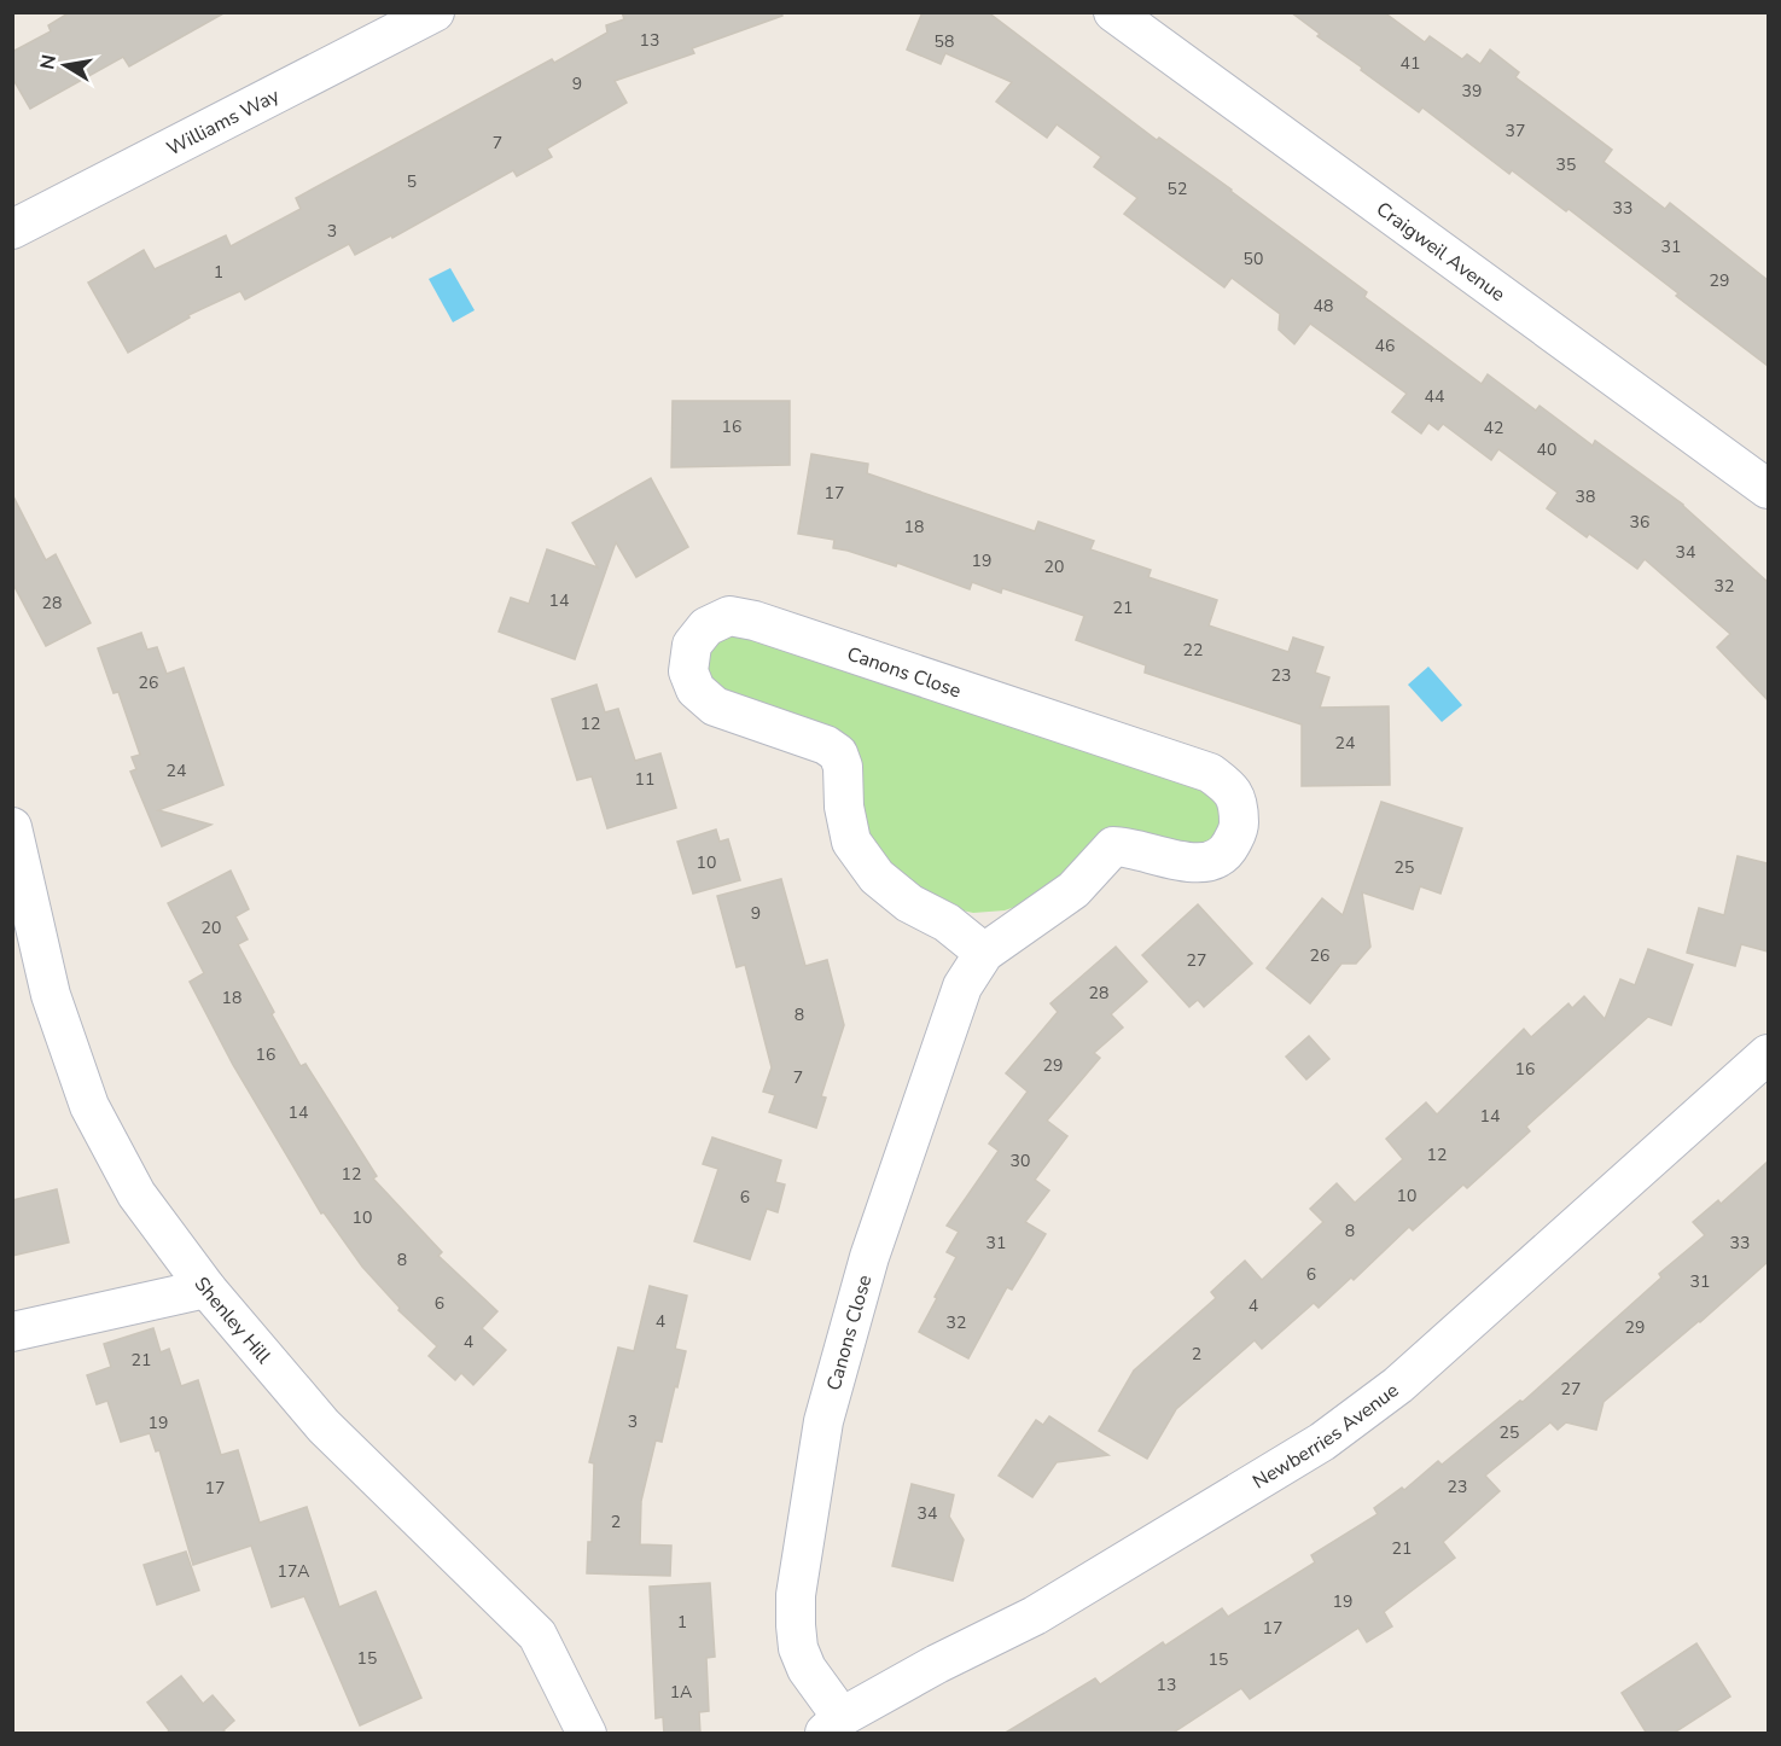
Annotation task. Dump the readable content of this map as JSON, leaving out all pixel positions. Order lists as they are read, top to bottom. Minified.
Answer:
{"streets":{"street":["Williams Way","Craigweil Avenue","Canons Close","Shenley Hill","Newberries Avenue"]},"crossings":[["Canons Close","Newberries Avenue"]],"house_numbers":["13","58","41","9","39","37","7","35","5","52","33","3","31","50","1","29","48","46","44","16","42","40","17","38","36","18","34","19","20","32","14","28","21","22","23","26","12","24","24","11","10","25","9","20","26","27","28","18","8","16","29","16","7","14","14","12","30","12","10","6","10","8","31","33","8","6","31","6","4","4","32","29","4","2","21","27","3","19","25","23","17","34","2","21","17A","19","1","17","15","15","13","1A"],"north":"left"}
